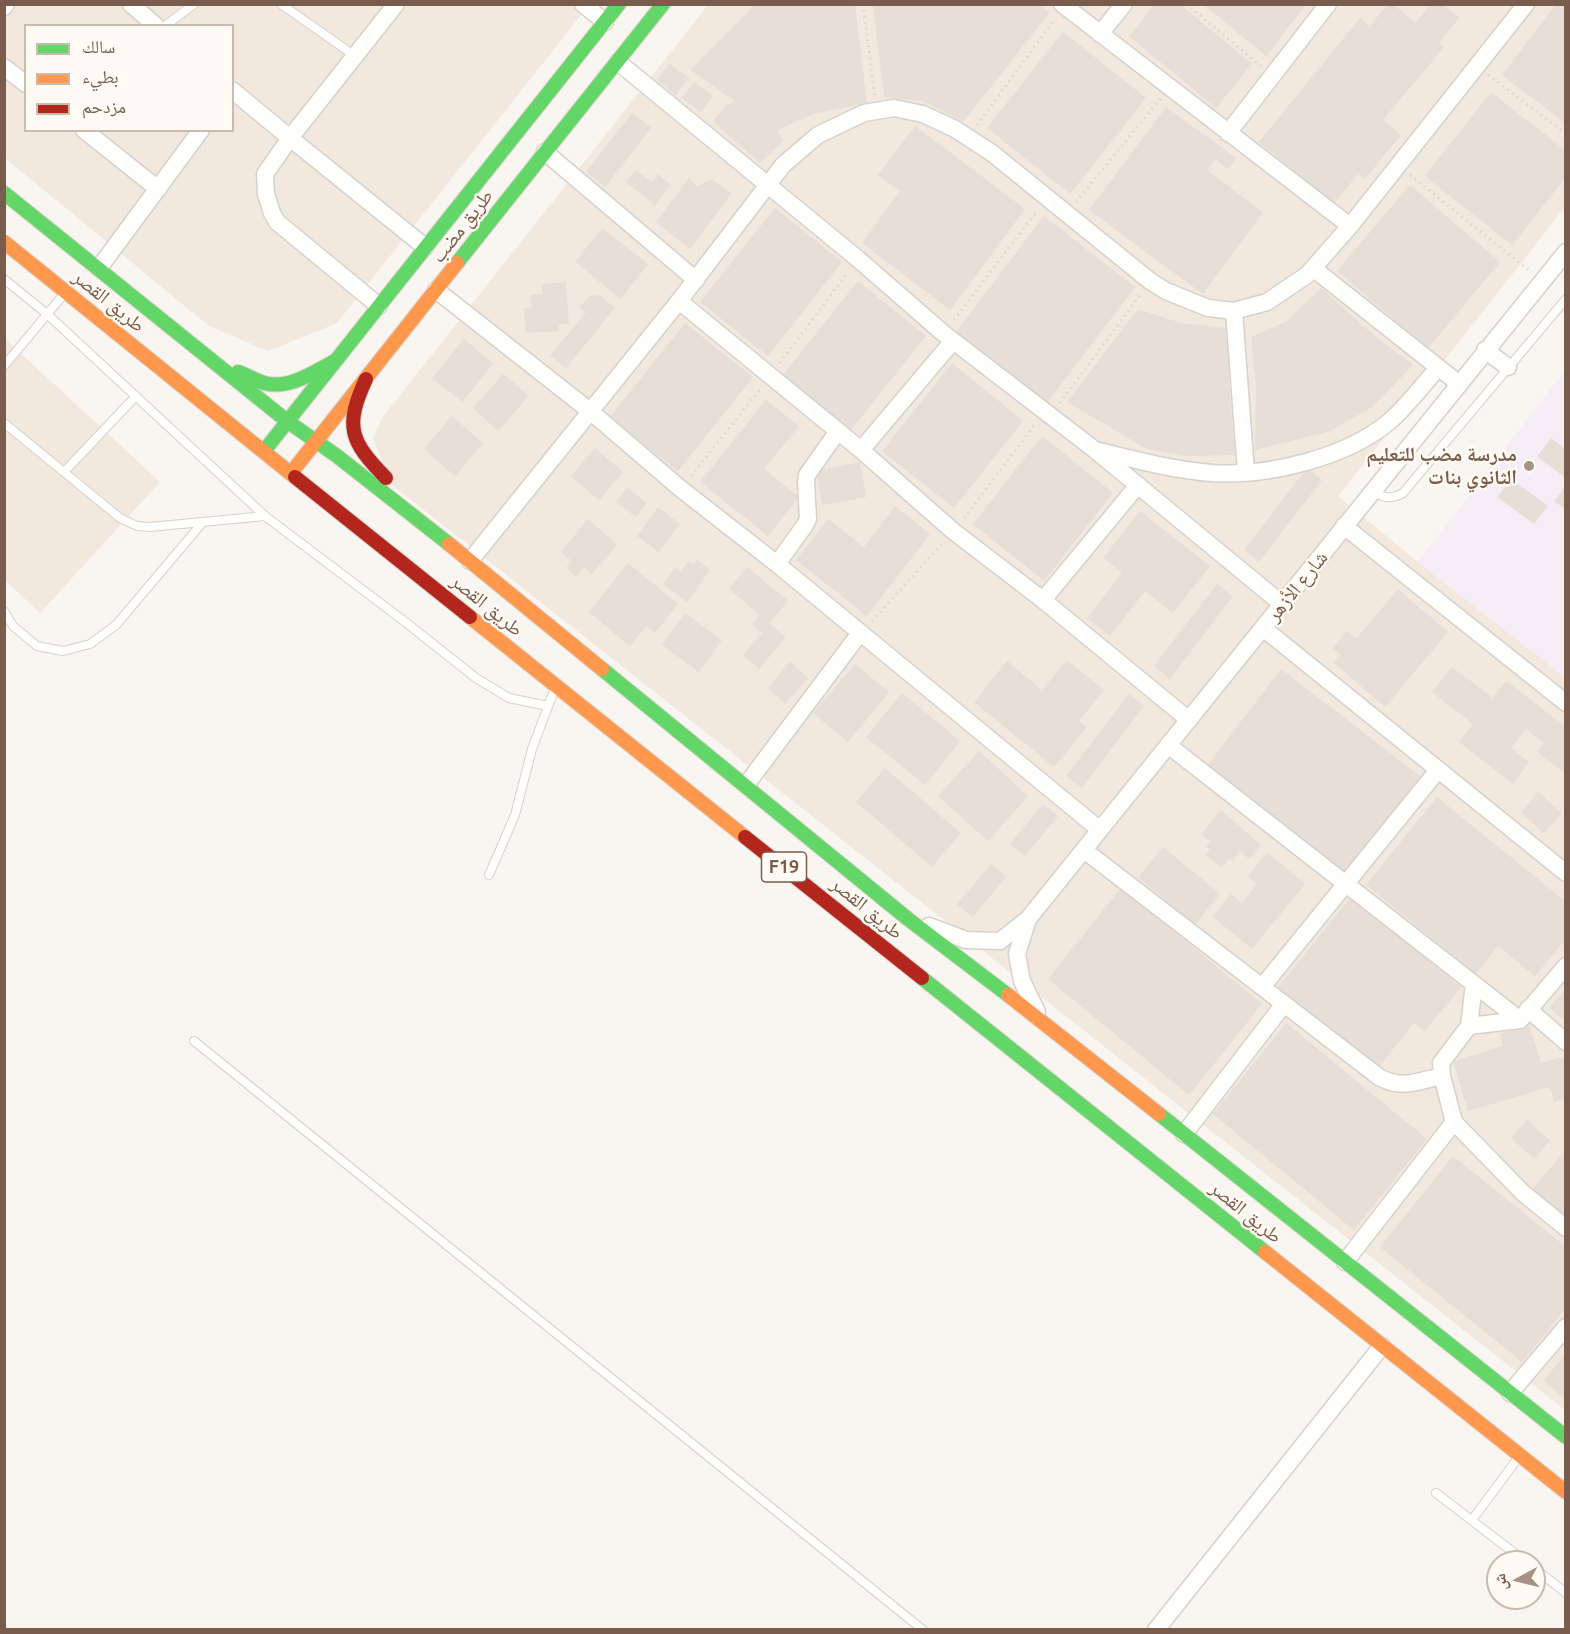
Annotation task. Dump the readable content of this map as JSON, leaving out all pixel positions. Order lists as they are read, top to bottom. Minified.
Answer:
{"streets":{"main road":["طريق مضب","طريق القصر","F19"],"street":["شارع الأزهر"]},"crossings":[["طريق مضب","طريق القصر"],["طريق القصر","شارع الأزهر"]],"places":["مدرسة مضب للتعليم الثانوي بنات"],"legend":["سالك","بطيء","مزدحم"],"north":"left"}
